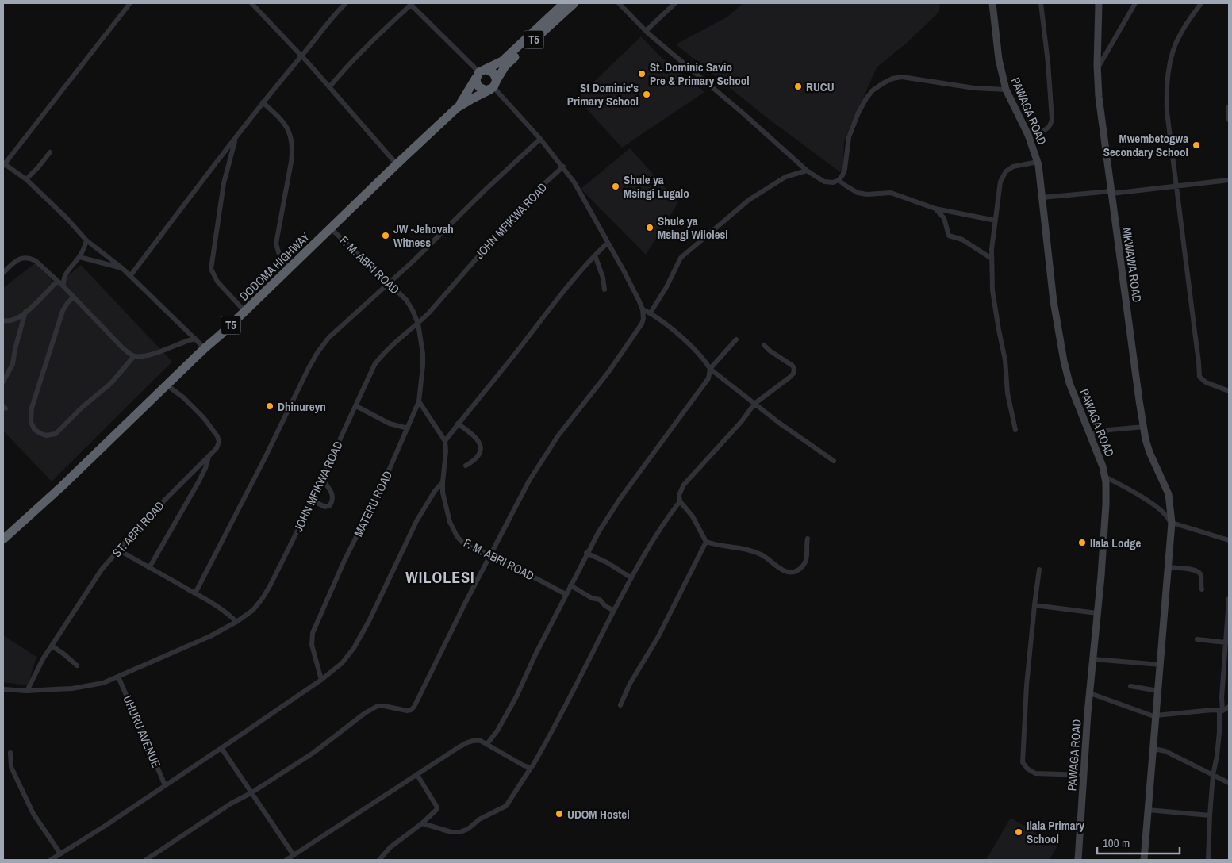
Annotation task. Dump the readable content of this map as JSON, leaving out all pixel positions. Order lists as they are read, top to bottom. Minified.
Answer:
{"streets":{"highway":["T5","DODOMA HIGHWAY"],"main road":["PAWAGA ROAD","MKWAWA ROAD"],"street":["JOHN MFIKWA ROAD","F. M. ABRI ROAD","MATERU ROAD","ST. ABRI ROAD","UHURU AVENUE"]},"crossings":[["T5","DODOMA HIGHWAY"],["JOHN MFIKWA ROAD","F. M. ABRI ROAD"],["JOHN MFIKWA ROAD","MATERU ROAD"],["JOHN MFIKWA ROAD","ST. ABRI ROAD"],["JOHN MFIKWA ROAD","UHURU AVENUE"],["F. M. ABRI ROAD","DODOMA HIGHWAY"],["F. M. ABRI ROAD","MATERU ROAD"],["DODOMA HIGHWAY","ST. ABRI ROAD"]],"districts":["WILOLESI"],"places":["St. Dominic Savio Pre & Primary School","RUCU","St Dominic's Primary School","Mwembetogwa Secondary School","Shule ya Msingi Lugalo","Shule ya Msingi Wilolesi","JW -Jehovah Witness","Dhinureyn","Ilala Lodge","UDOM Hostel","Ilala Primary School"],"scale_bar":"100 m"}
